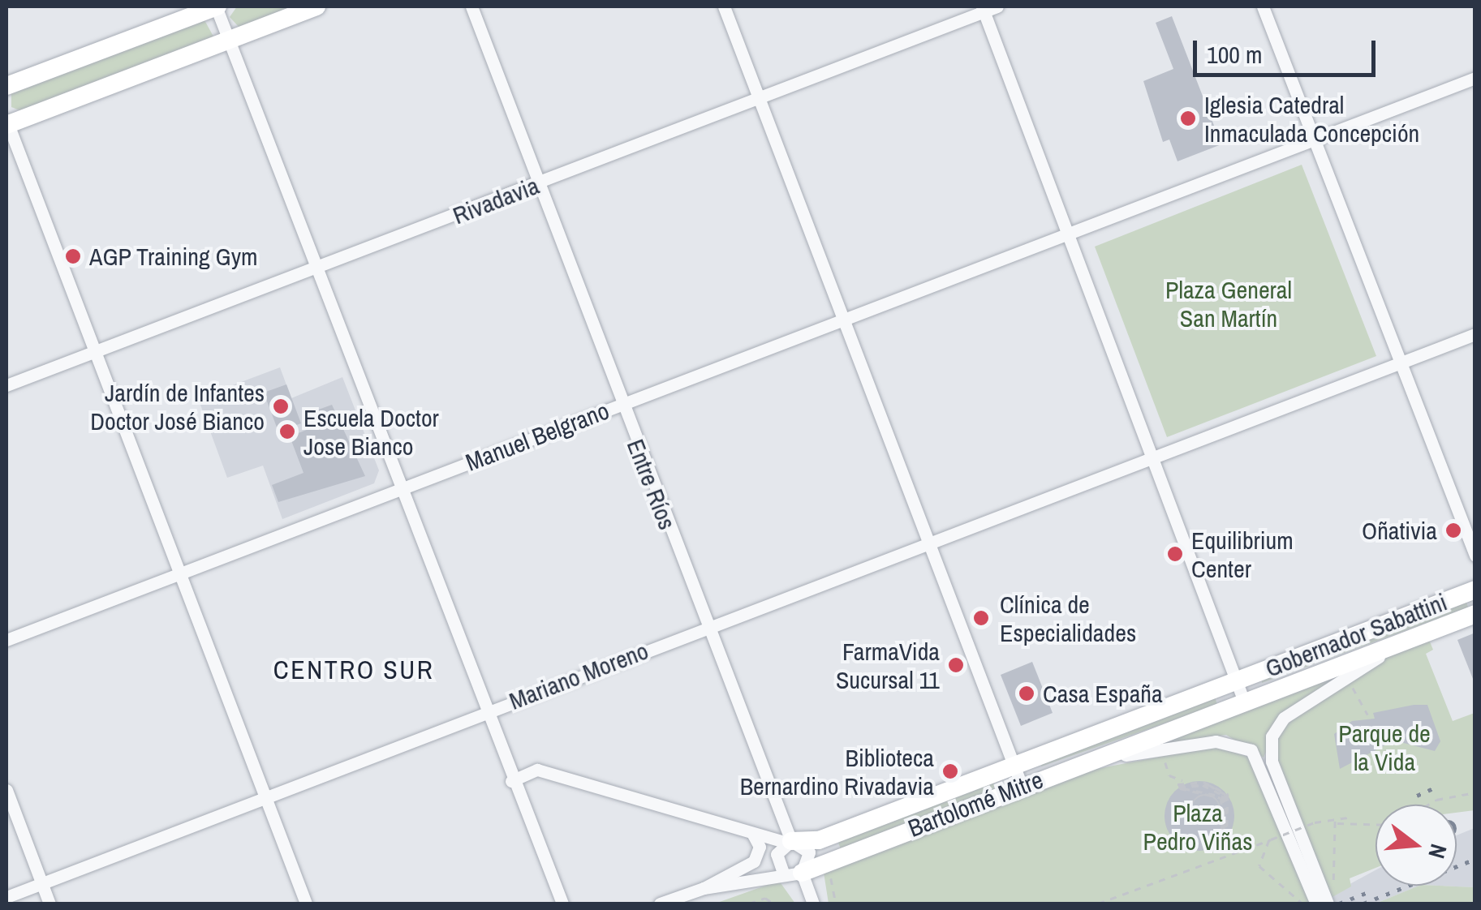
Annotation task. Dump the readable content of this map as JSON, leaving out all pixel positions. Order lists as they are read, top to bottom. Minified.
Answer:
{"streets":{"main road":["Gobernador Sabattini","Bartolomé Mitre"],"street":["Rivadavia","Manuel Belgrano","Entre Ríos","Mariano Moreno"]},"crossings":[["Rivadavia","Entre Ríos"],["Manuel Belgrano","Entre Ríos"],["Entre Ríos","Mariano Moreno"],["Entre Ríos","Bartolomé Mitre"],["Gobernador Sabattini","Bartolomé Mitre"]],"districts":["CENTRO SUR"],"parks":["Plaza General San Martín","Parque de la Vida","Plaza Pedro Viñas"],"places":["Iglesia Catedral Inmaculada Concepción","AGP Training Gym","Jardín de Infantes Doctor José Bianco","Escuela Doctor Jose Bianco","Oñativia","Equilibrium Center","Clínica de Especialidades","FarmaVida Sucursal 11","Casa España","Biblioteca Bernardino Rivadavia"],"scale_bar":"100 m","north":"right"}
